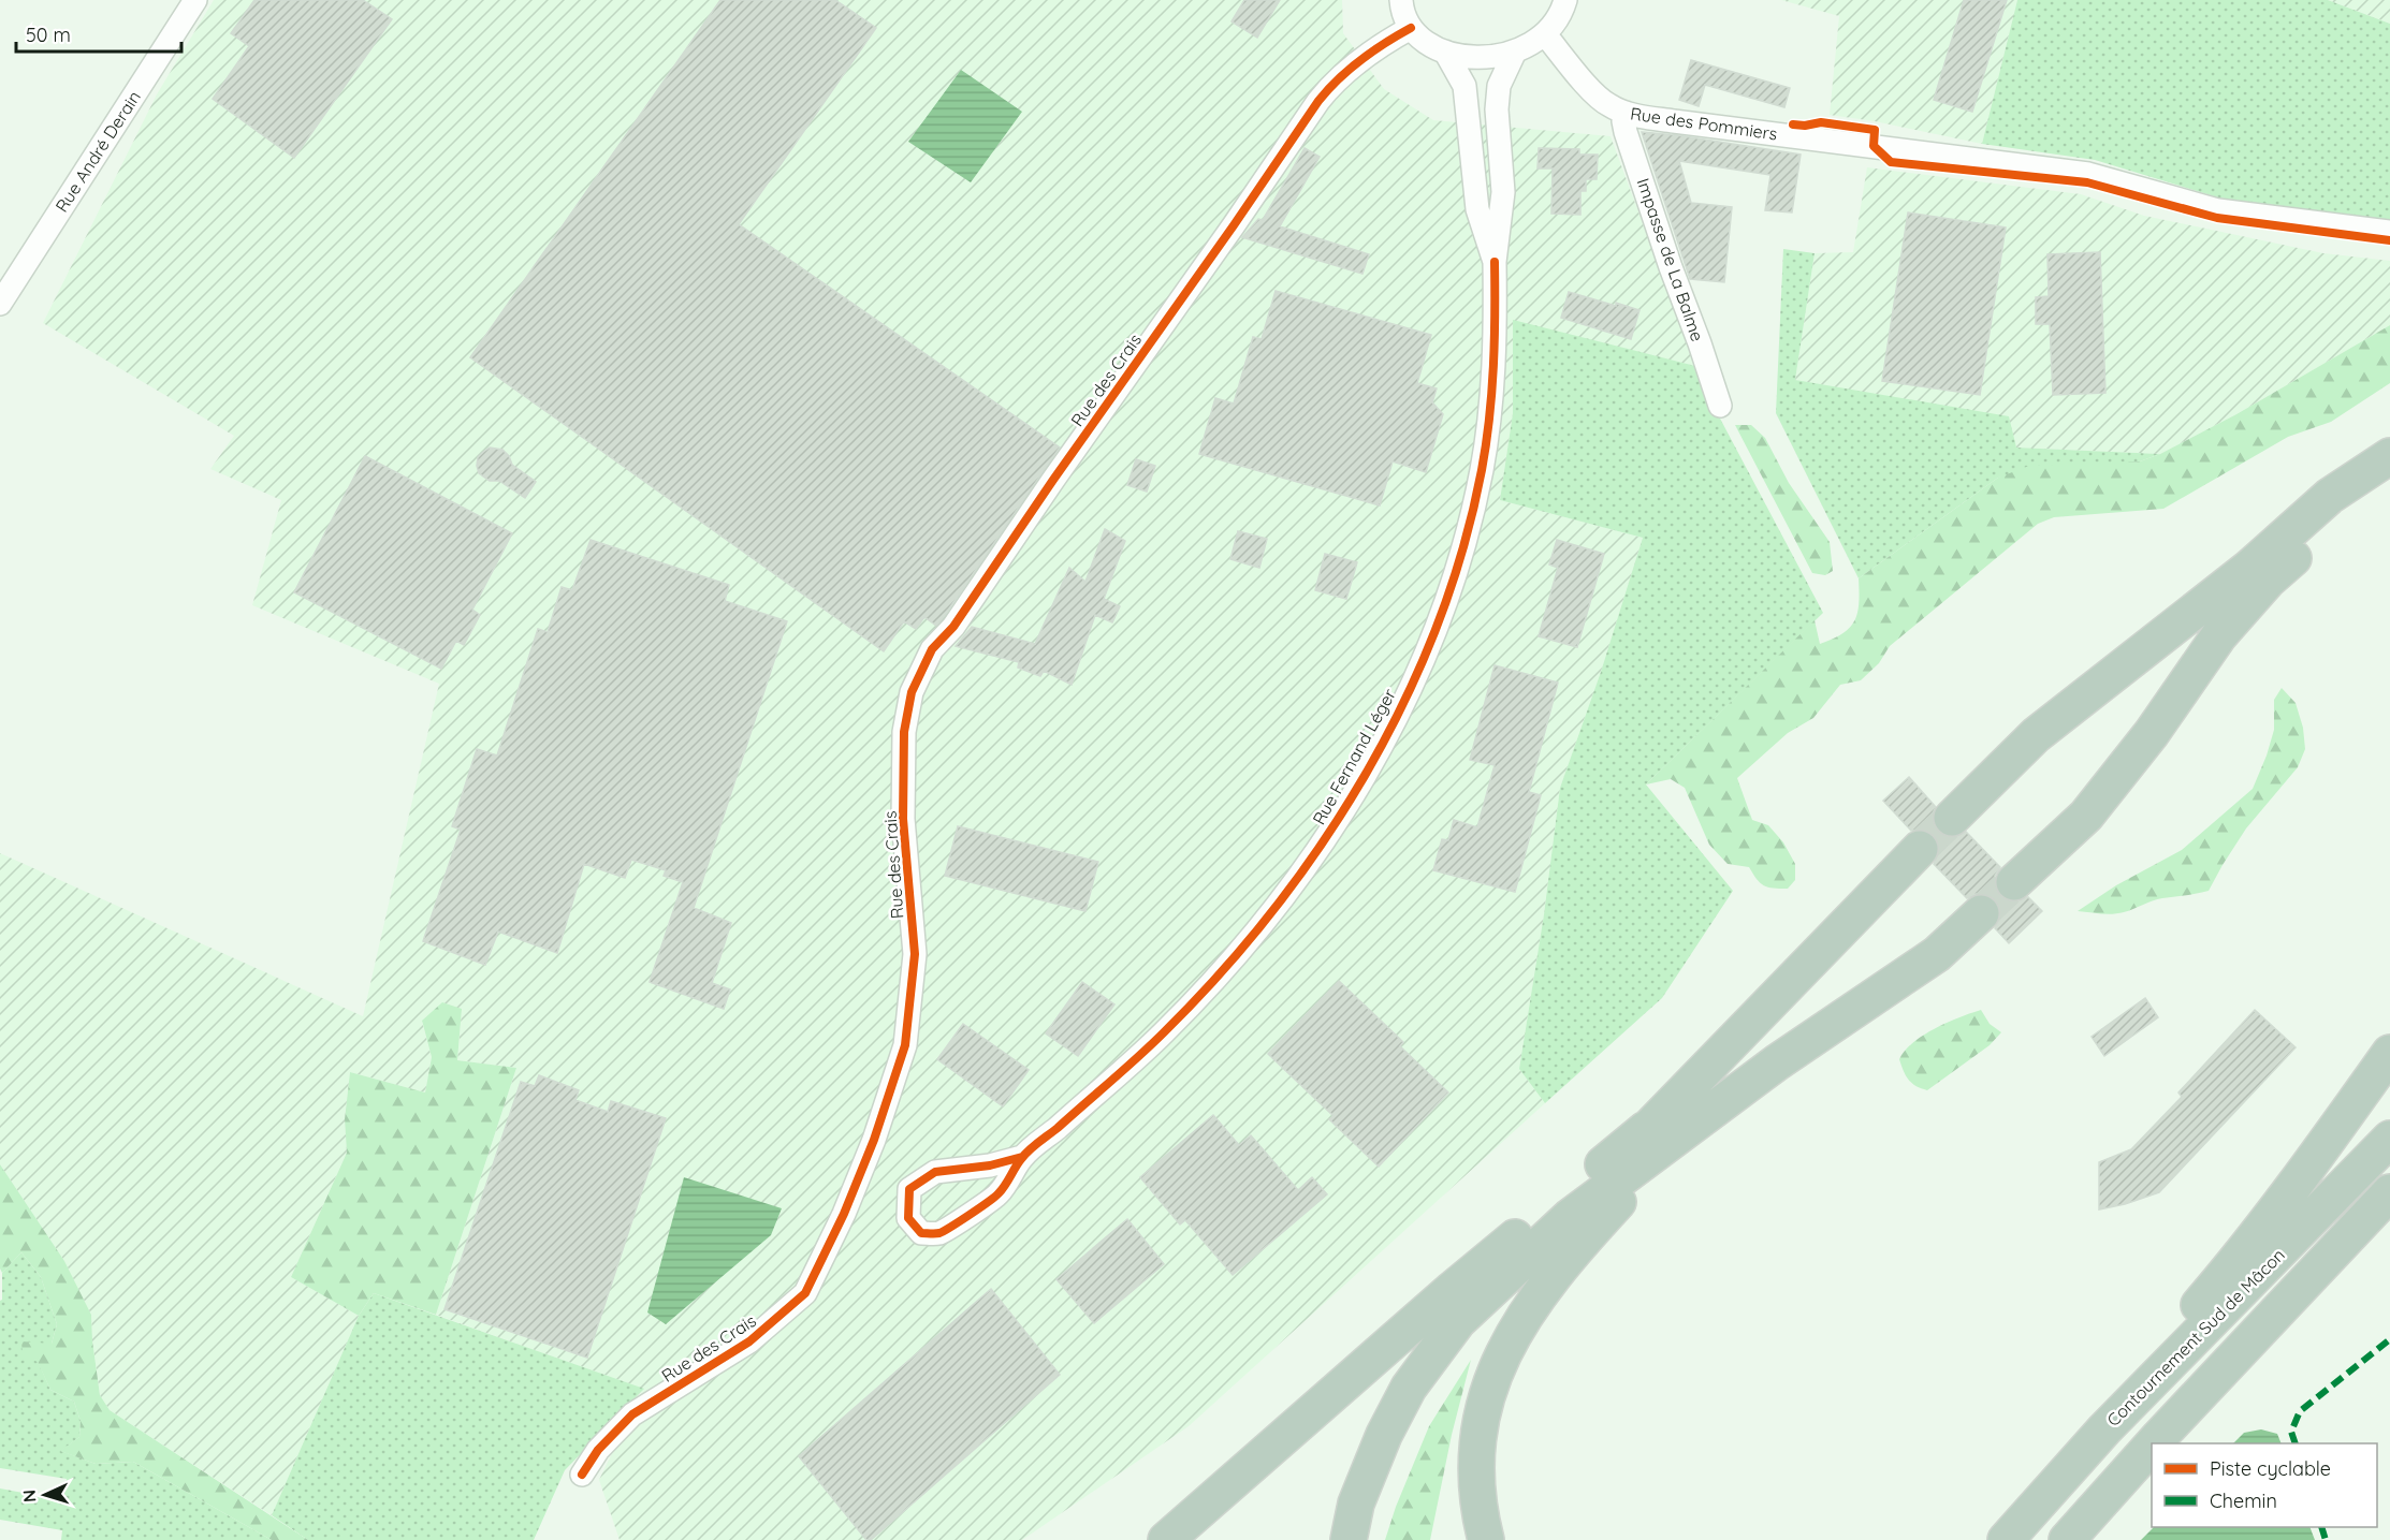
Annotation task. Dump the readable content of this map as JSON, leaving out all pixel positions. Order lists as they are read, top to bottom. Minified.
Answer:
{"streets":{"highway":["Contournement Sud de Mâcon"],"street":["Rue des Pommiers","Rue André Derain","Impasse de La Balme","Rue des Crais","Rue Fernand Léger"]},"crossings":[["Rue des Pommiers","Impasse de La Balme"]],"legend":["Piste cyclable","Chemin"],"scale_bar":"50 m","north":"left"}
